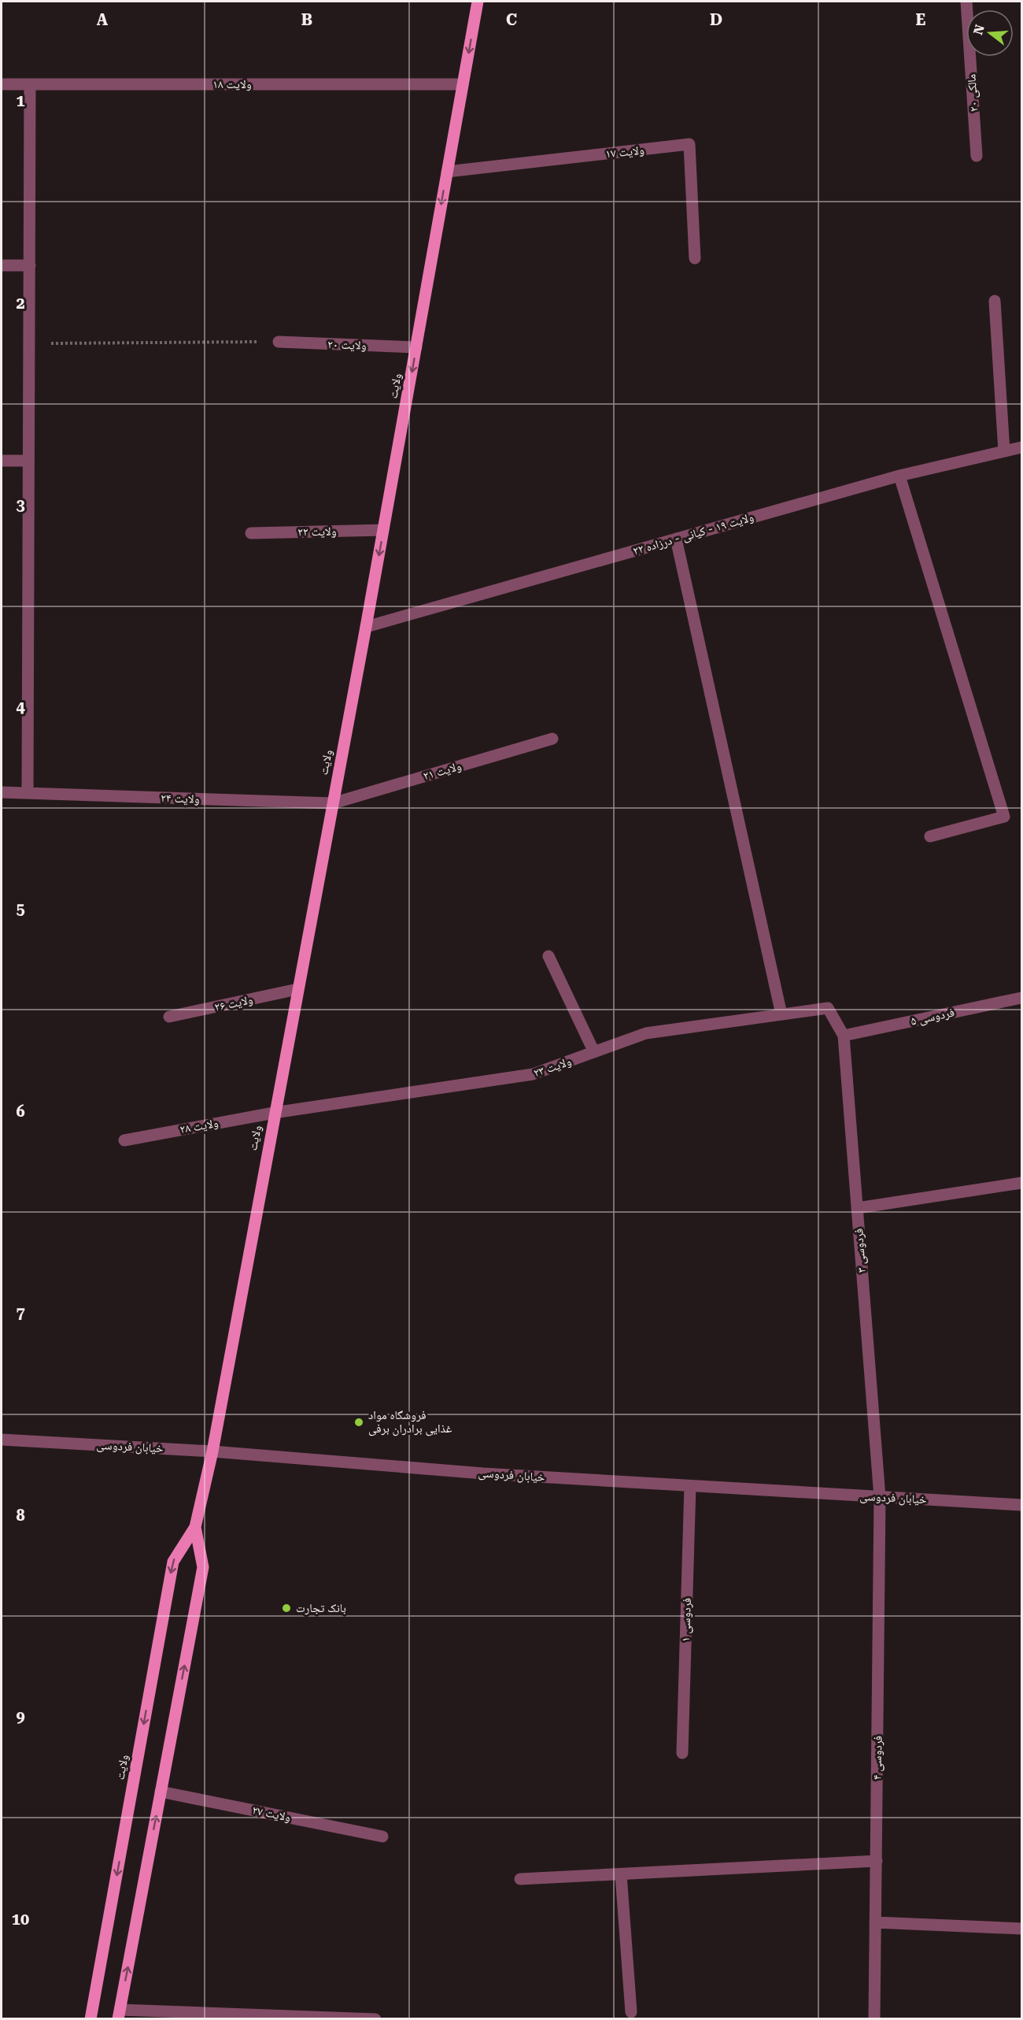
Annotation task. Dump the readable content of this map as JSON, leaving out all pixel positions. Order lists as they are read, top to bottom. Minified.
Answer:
{"streets":{"main road":["ولایت"],"street":["ولایت ۱۸","مالکی ۲۰","ولایت ۱۷","ولایت ۲۰","ولایت ۲۲","ولایت ۱۹ - کیانی - درزاده ۲۲","ولایت ۲۱","ولایت ۲۴","ولایت ۲۶","فردوسی ۵","ولایت ۲۳","ولایت ۲۸","فردوسی ۳","خیابان فردوسی","فردوسی ۱","فردوسی ۴","ولایت ۲۷"]},"crossings":[["ولایت ۱۸","ولایت"],["ولایت ۱۷","ولایت"],["ولایت ۲۰","ولایت"],["ولایت","ولایت ۲۲"],["ولایت","ولایت ۱۹ - کیانی - درزاده ۲۲"],["ولایت","ولایت ۲۱"],["ولایت","ولایت ۲۴"],["ولایت","ولایت ۲۶"],["ولایت","ولایت ۲۳"],["ولایت","ولایت ۲۸"],["ولایت","خیابان فردوسی"],["ولایت","ولایت ۲۷"],["ولایت ۲۱","ولایت ۲۴"],["فردوسی ۵","فردوسی ۳"],["ولایت ۲۳","ولایت ۲۸"],["ولایت ۲۳","فردوسی ۳"],["فردوسی ۳","خیابان فردوسی"],["فردوسی ۳","فردوسی ۴"],["خیابان فردوسی","فردوسی ۱"],["خیابان فردوسی","فردوسی ۴"]],"places":["فروشگاه مواد غذایی برادران برفی","بانک تجارت"],"north":"left","grid":{"columns":["A","B","C","D","E"],"rows":["1","2","3","4","5","6","7","8","9","10"]}}
